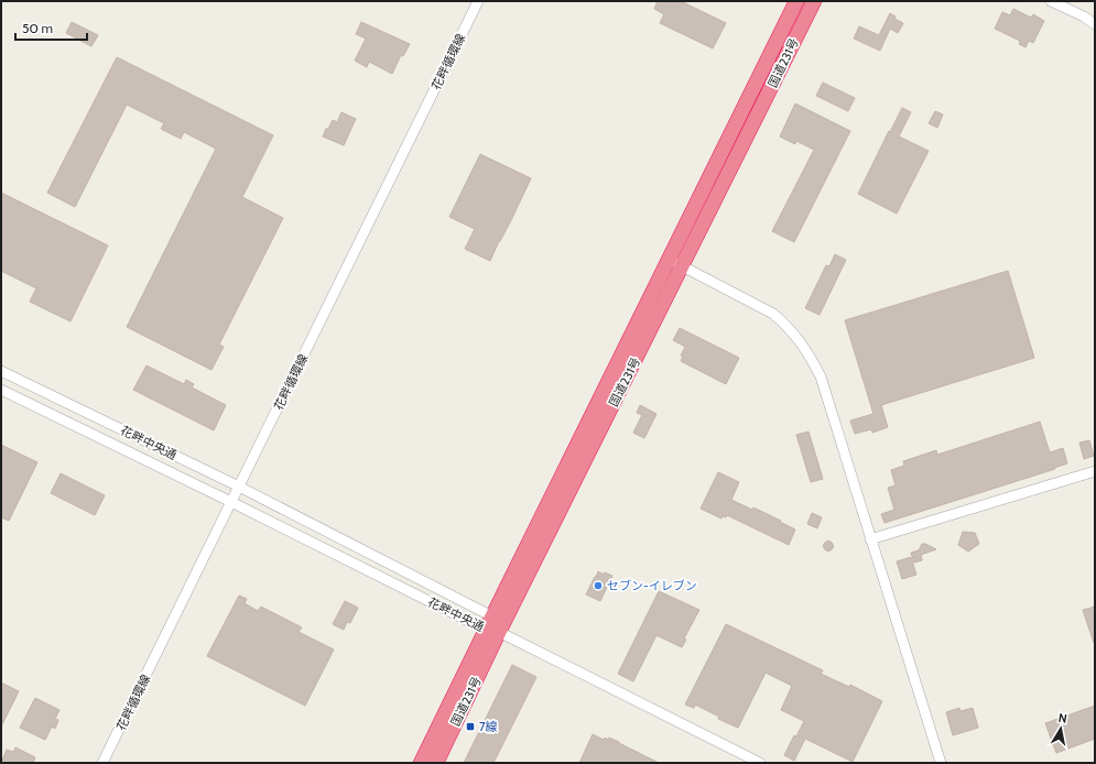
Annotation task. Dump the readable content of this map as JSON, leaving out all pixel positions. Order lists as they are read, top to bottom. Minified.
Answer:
{"streets":{"highway":["国道231号"],"street":["花畔循環線","花畔中央通"]},"crossings":[["花畔循環線","花畔中央通"],["国道231号","花畔中央通"]],"places":{"other":["セブン-イレブン"],"transit":["7線"]},"scale_bar":"50 m","north":"top"}
